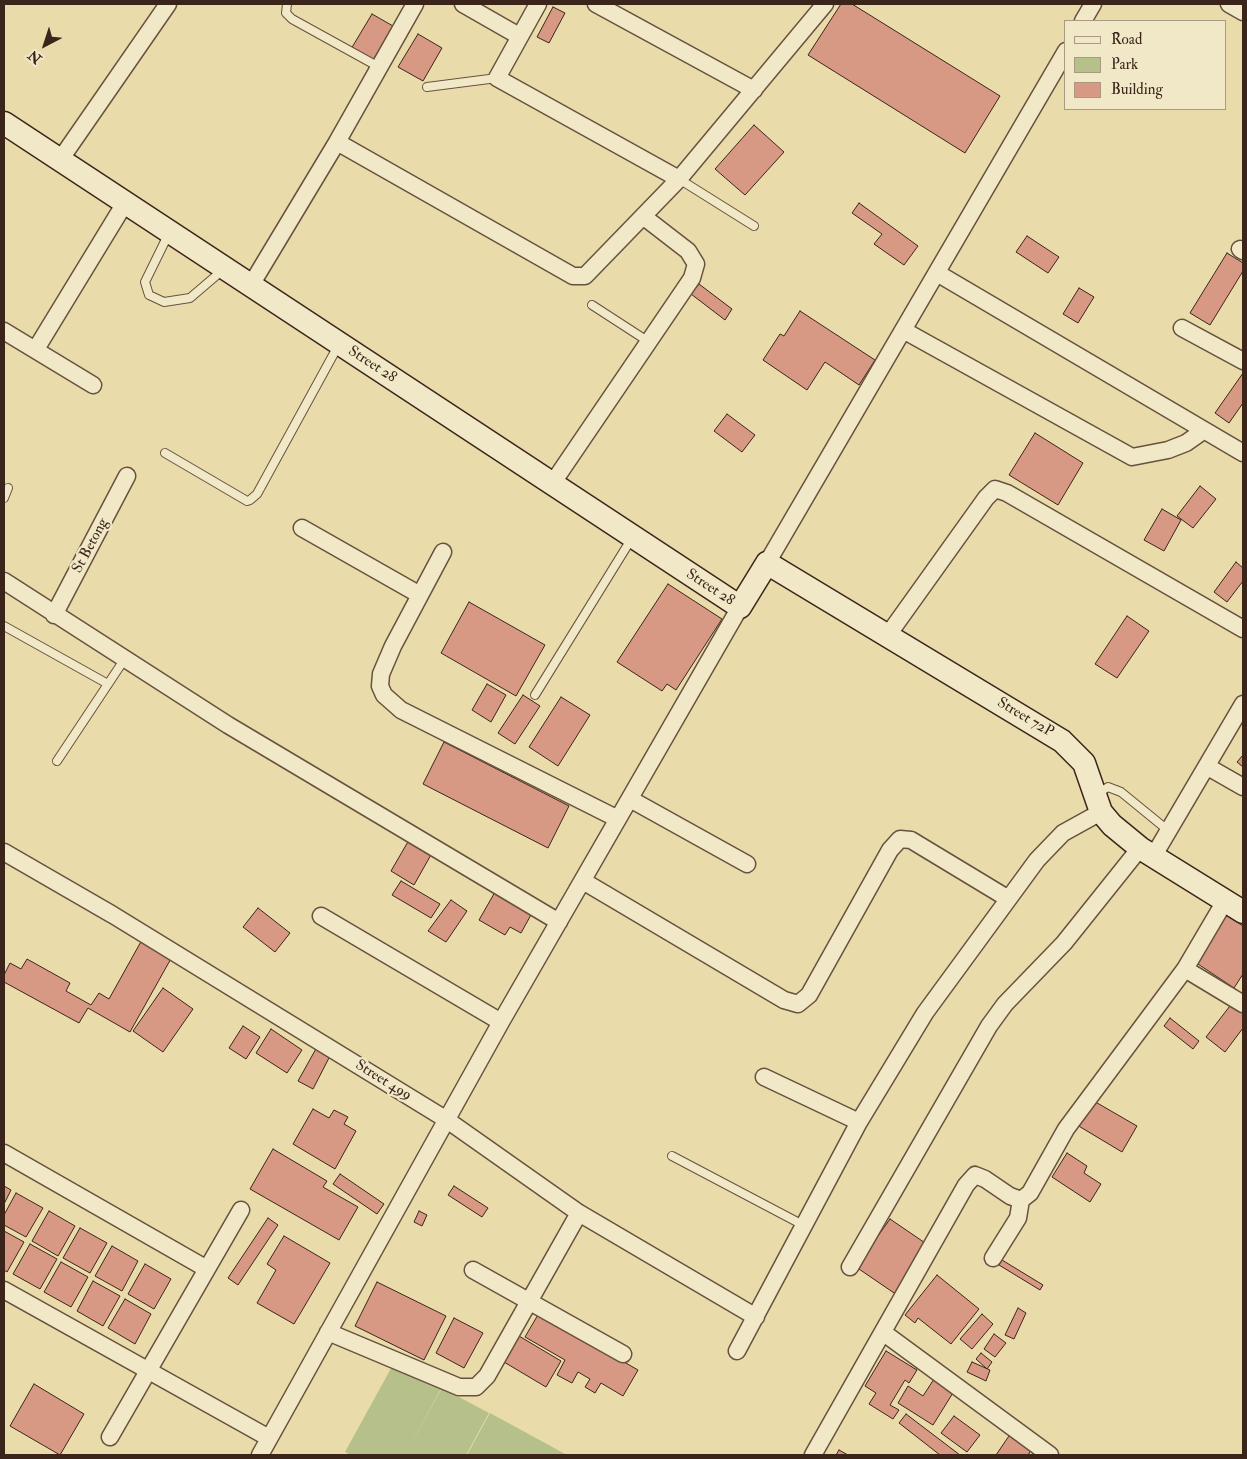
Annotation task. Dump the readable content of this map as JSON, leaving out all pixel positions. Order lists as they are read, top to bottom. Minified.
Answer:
{"streets":{"street":["Street 28","St Betong","Street 72P","Street 499"]},"legend":["Road","Park","Building"],"north":"bottom left"}
